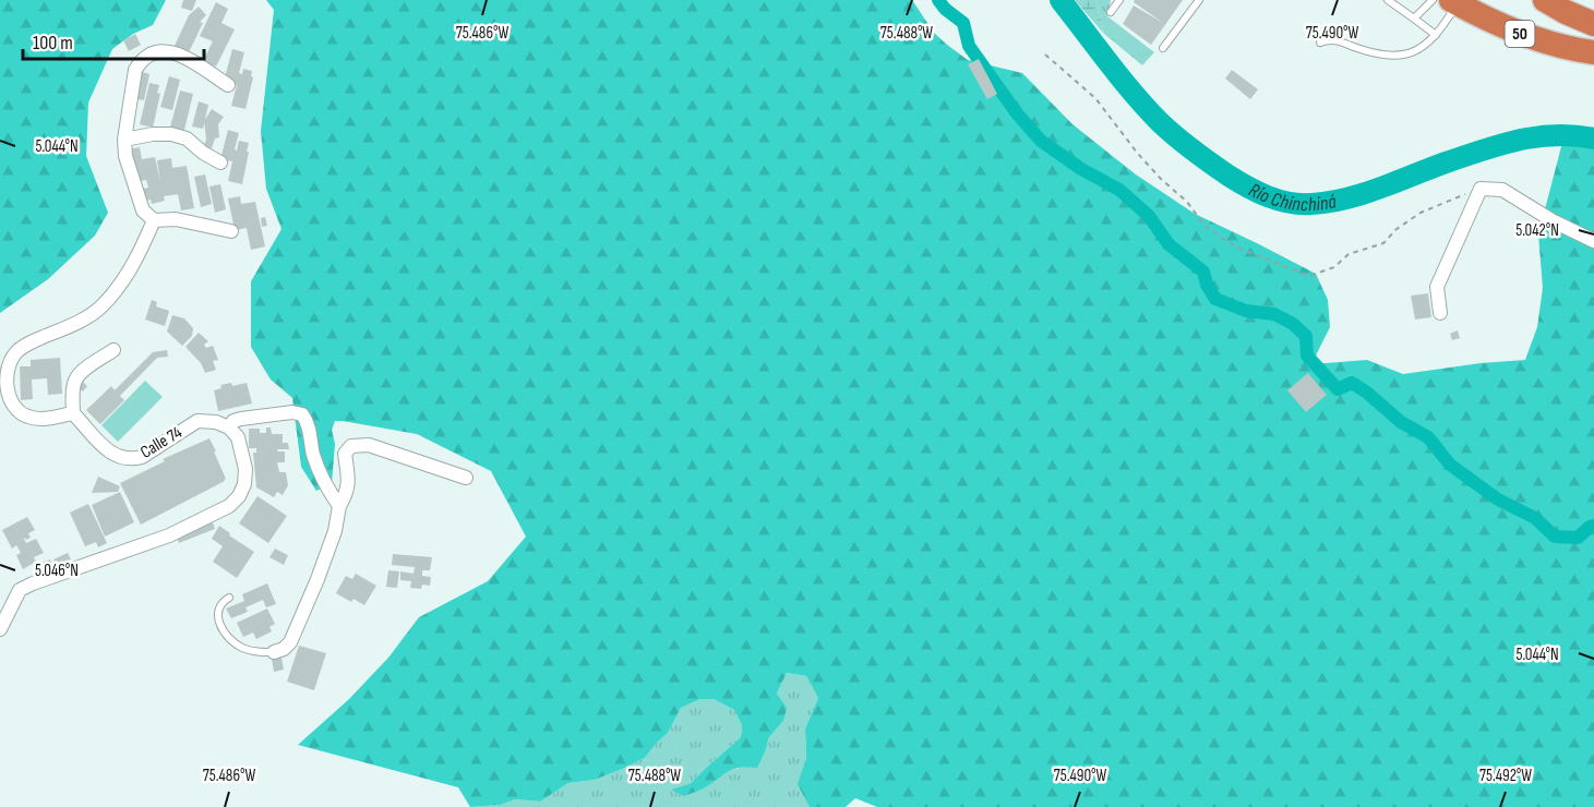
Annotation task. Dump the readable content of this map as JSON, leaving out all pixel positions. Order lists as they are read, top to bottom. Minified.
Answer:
{"streets":{"highway":["50"],"street":["Calle 74"]},"water":["Río Chinchiná"],"scale_bar":"100 m","coordinates":["75.486°W","75.488°W","75.490°W","5.044°N","5.042°N","5.046°N","75.492°W"]}
